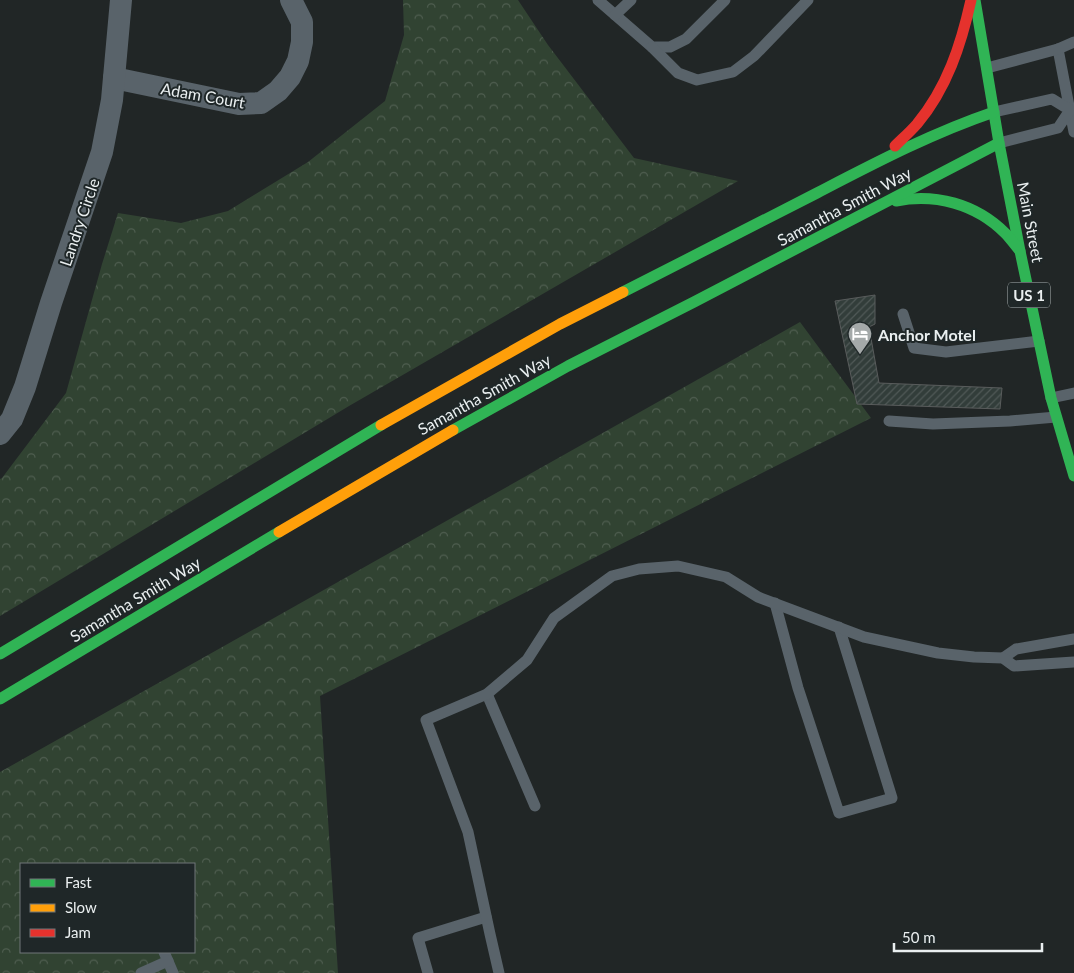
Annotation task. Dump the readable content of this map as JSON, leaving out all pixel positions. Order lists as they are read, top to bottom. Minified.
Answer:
{"streets":{"main road":["Samantha Smith Way","Main Street","US 1"],"street":["Adam Court","Landry Circle"]},"crossings":[["Adam Court","Landry Circle"],["Samantha Smith Way","Main Street"]],"places":{"hotel":["Anchor Motel"]},"legend":["Fast","Slow","Jam"],"scale_bar":"50 m"}
